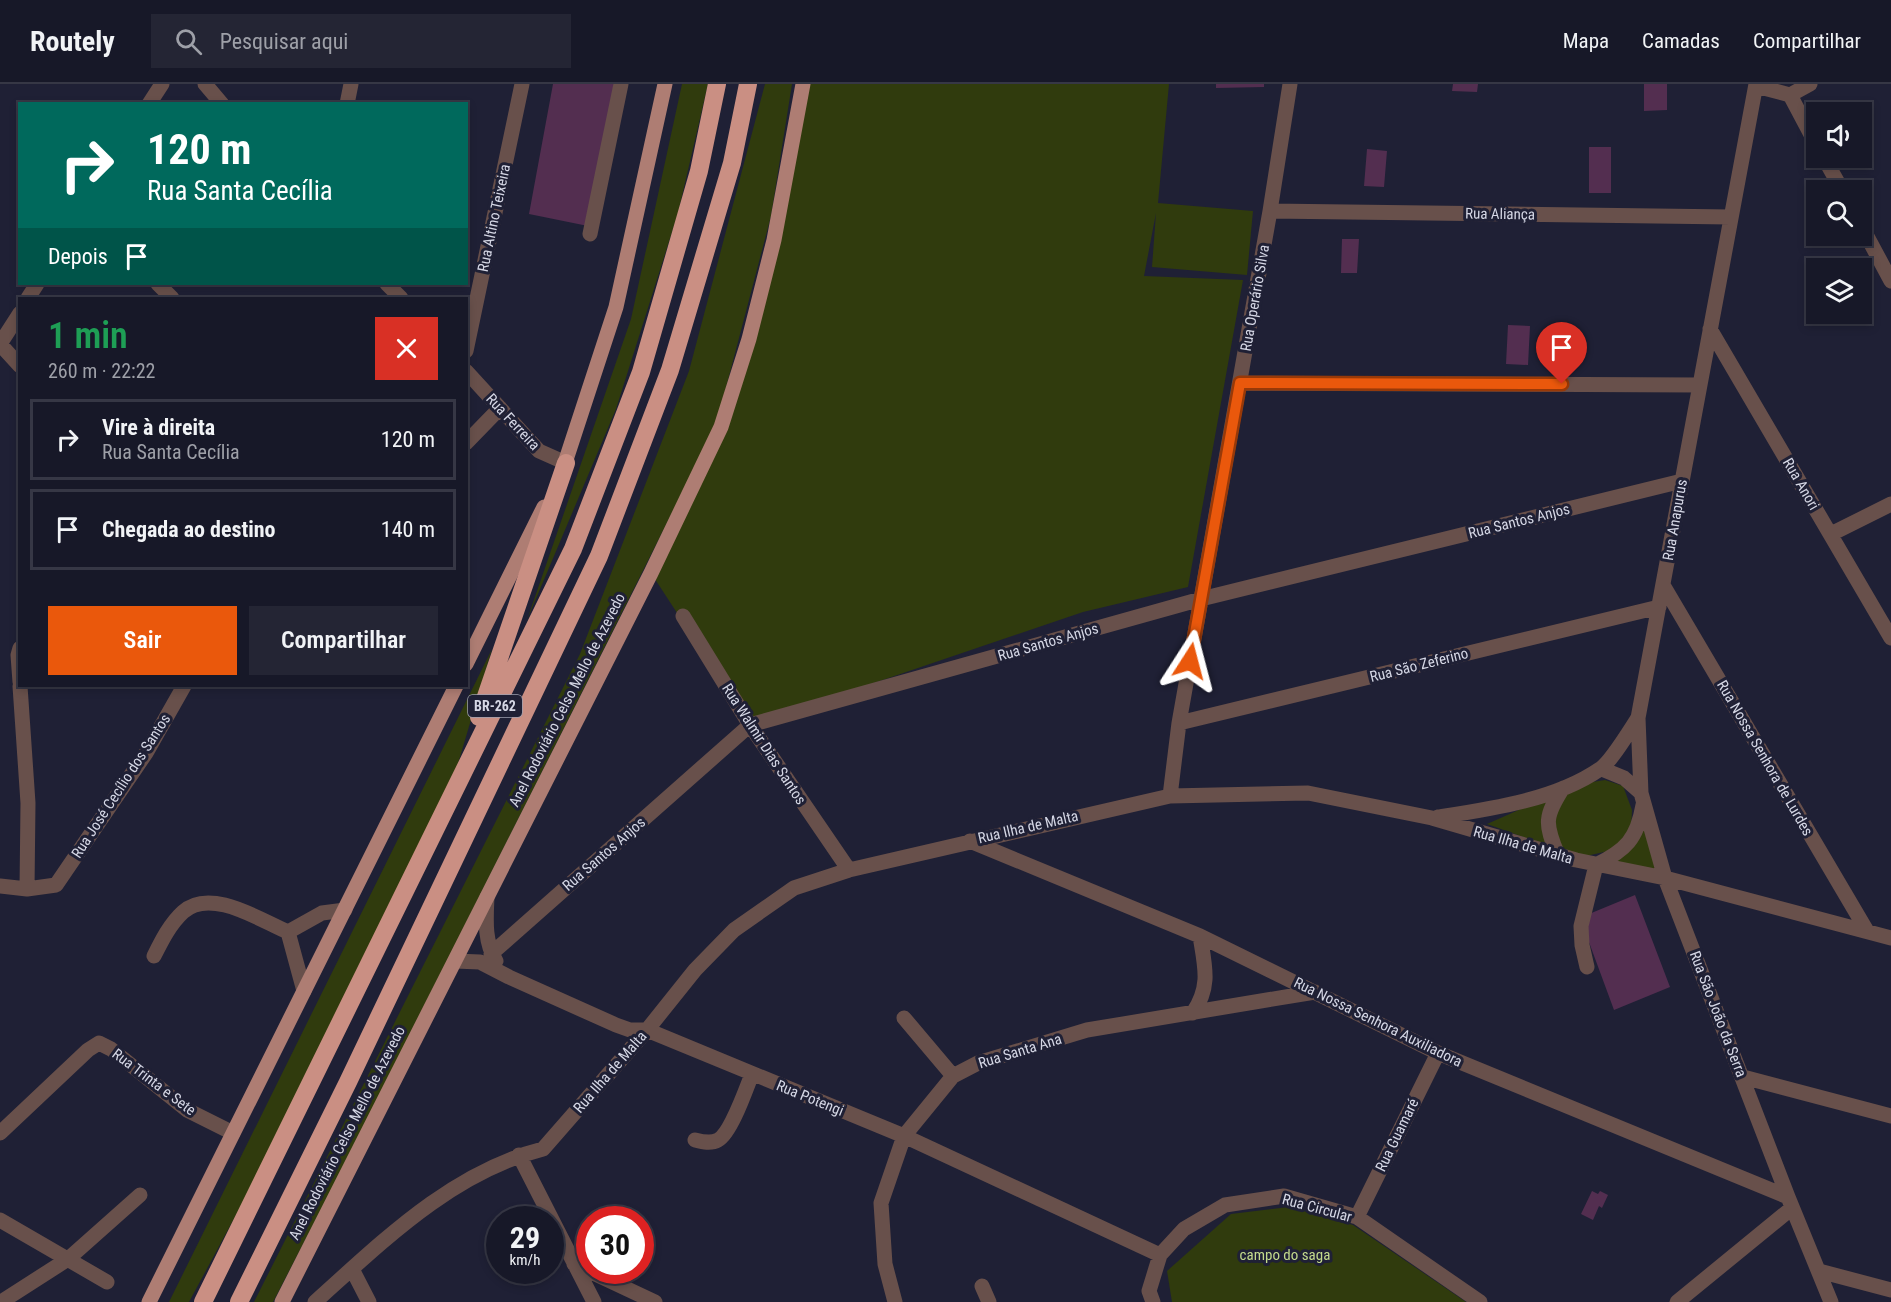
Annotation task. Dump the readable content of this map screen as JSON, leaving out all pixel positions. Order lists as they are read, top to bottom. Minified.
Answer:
{"streets":{"highway":["Anel Rodoviário Celso Mello de Azevedo","BR-262"],"street":["Rua Aliança","Rua Altino Teixeira","Rua Operário Silva","Rua Ferreira","Rua Anori","Rua Anapurus","Rua Santos Anjos","Rua São Zeferino","Rua Walmir Dias Santos","Rua Nossa Senhora de Lurdes","Rua José Cecílio dos Santos","Rua Ilha de Malta","Rua São João da Serra","Rua Nossa Senhora Auxiliadora","Rua Santa Ana","Rua Trinta e Sete","Rua Potengi","Rua Guamaré","Rua Circular"]},"crossings":[["Rua Aliança","Rua Operário Silva"],["Rua Aliança","Rua Anapurus"],["Rua Operário Silva","Rua Santos Anjos"],["Rua Operário Silva","Rua São Zeferino"],["Rua Operário Silva","Rua Ilha de Malta"],["Rua Anori","Rua Anapurus"],["Rua Anapurus","Rua Santos Anjos"],["Rua Anapurus","Rua São Zeferino"],["Rua Anapurus","Rua Nossa Senhora de Lurdes"],["Rua Anapurus","Rua Ilha de Malta"],["Rua Anapurus","Rua São João da Serra"],["Rua Santos Anjos","Rua Walmir Dias Santos"],["Anel Rodoviário Celso Mello de Azevedo","Rua Potengi"],["Rua Walmir Dias Santos","Rua Ilha de Malta"],["Rua Nossa Senhora de Lurdes","Rua Ilha de Malta"],["Rua Ilha de Malta","Rua São João da Serra"],["Rua Ilha de Malta","Rua Nossa Senhora Auxiliadora"],["Rua Ilha de Malta","Rua Potengi"],["Rua São João da Serra","Rua Nossa Senhora Auxiliadora"],["Rua Nossa Senhora Auxiliadora","Rua Santa Ana"],["Rua Nossa Senhora Auxiliadora","Rua Guamaré"],["Rua Santa Ana","Rua Potengi"],["Rua Potengi","Rua Circular"],["Rua Guamaré","Rua Circular"]],"parks":["campo do saga"],"page":{"header":"Routely","search":"Pesquisar aqui","nav":["Mapa","Camadas","Compartilhar"],"turn":["120 m","Rua Santa Cecília"],"then":"Depois","heading":["1 min","260 m · 22:22"],"list":[{"name":"Vire à direita","note":"Rua Santa Cecília","value":"120 m"},{"name":"Chegada ao destino","value":"140 m"}],"buttons":["Sair","Compartilhar"],"speed":"29 km/h","limit":"30"}}
